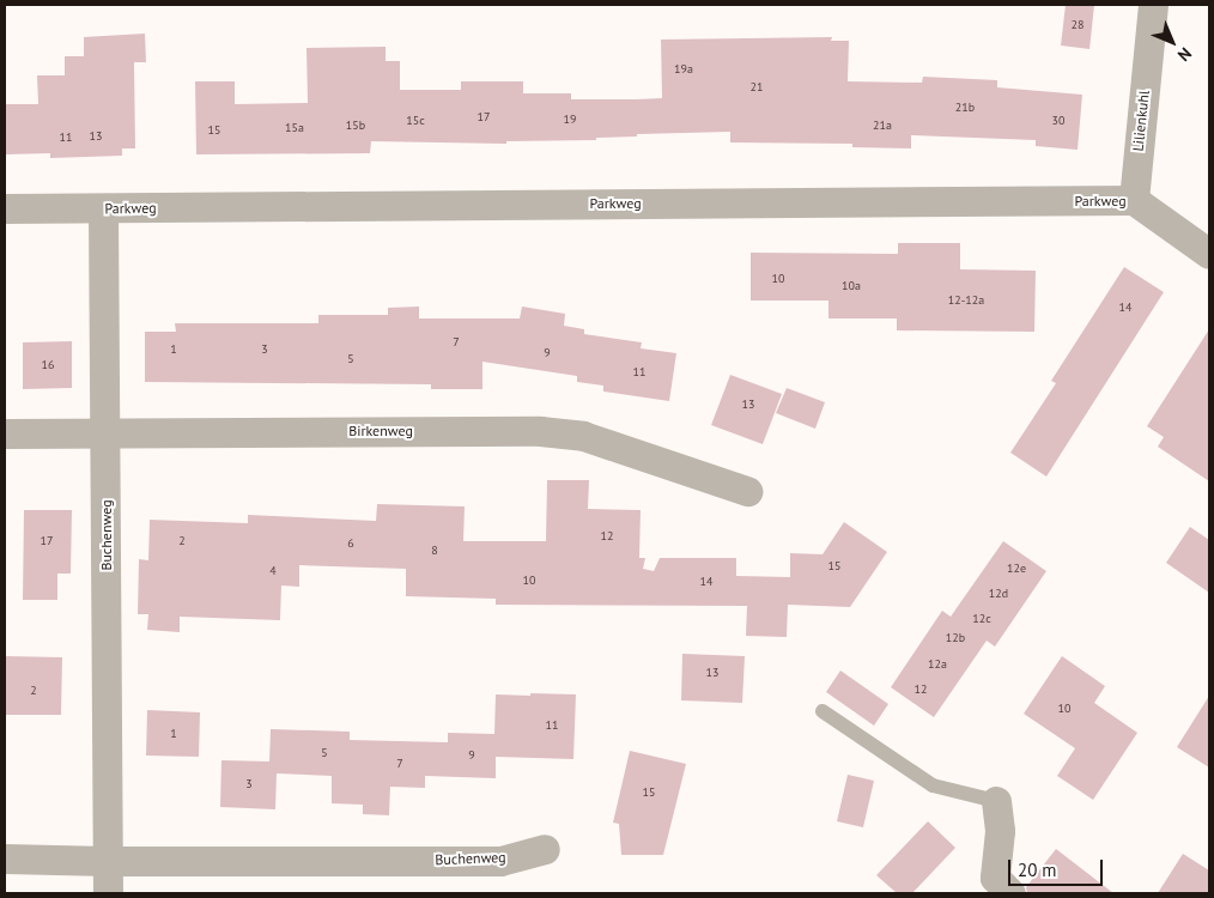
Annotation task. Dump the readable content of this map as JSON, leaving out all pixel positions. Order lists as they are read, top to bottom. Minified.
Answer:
{"streets":{"street":["Lilienkuhl","Parkweg","Birkenweg","Buchenweg"]},"crossings":[["Lilienkuhl","Parkweg"],["Parkweg","Buchenweg"],["Birkenweg","Buchenweg"]],"house_numbers":["28","19a","21","21b","17","19","15c","30","15b","21a","15a","15","13","11","10","10a","12-12a","14","7","1","3","9","5","16","11","13","12","17","2","6","8","15","12e","4","10","14","12d","12c","12b","12a","13","12","2","10","11","1","5","9","7","3","15"],"scale_bar":"20 m","north":"bottom right"}
